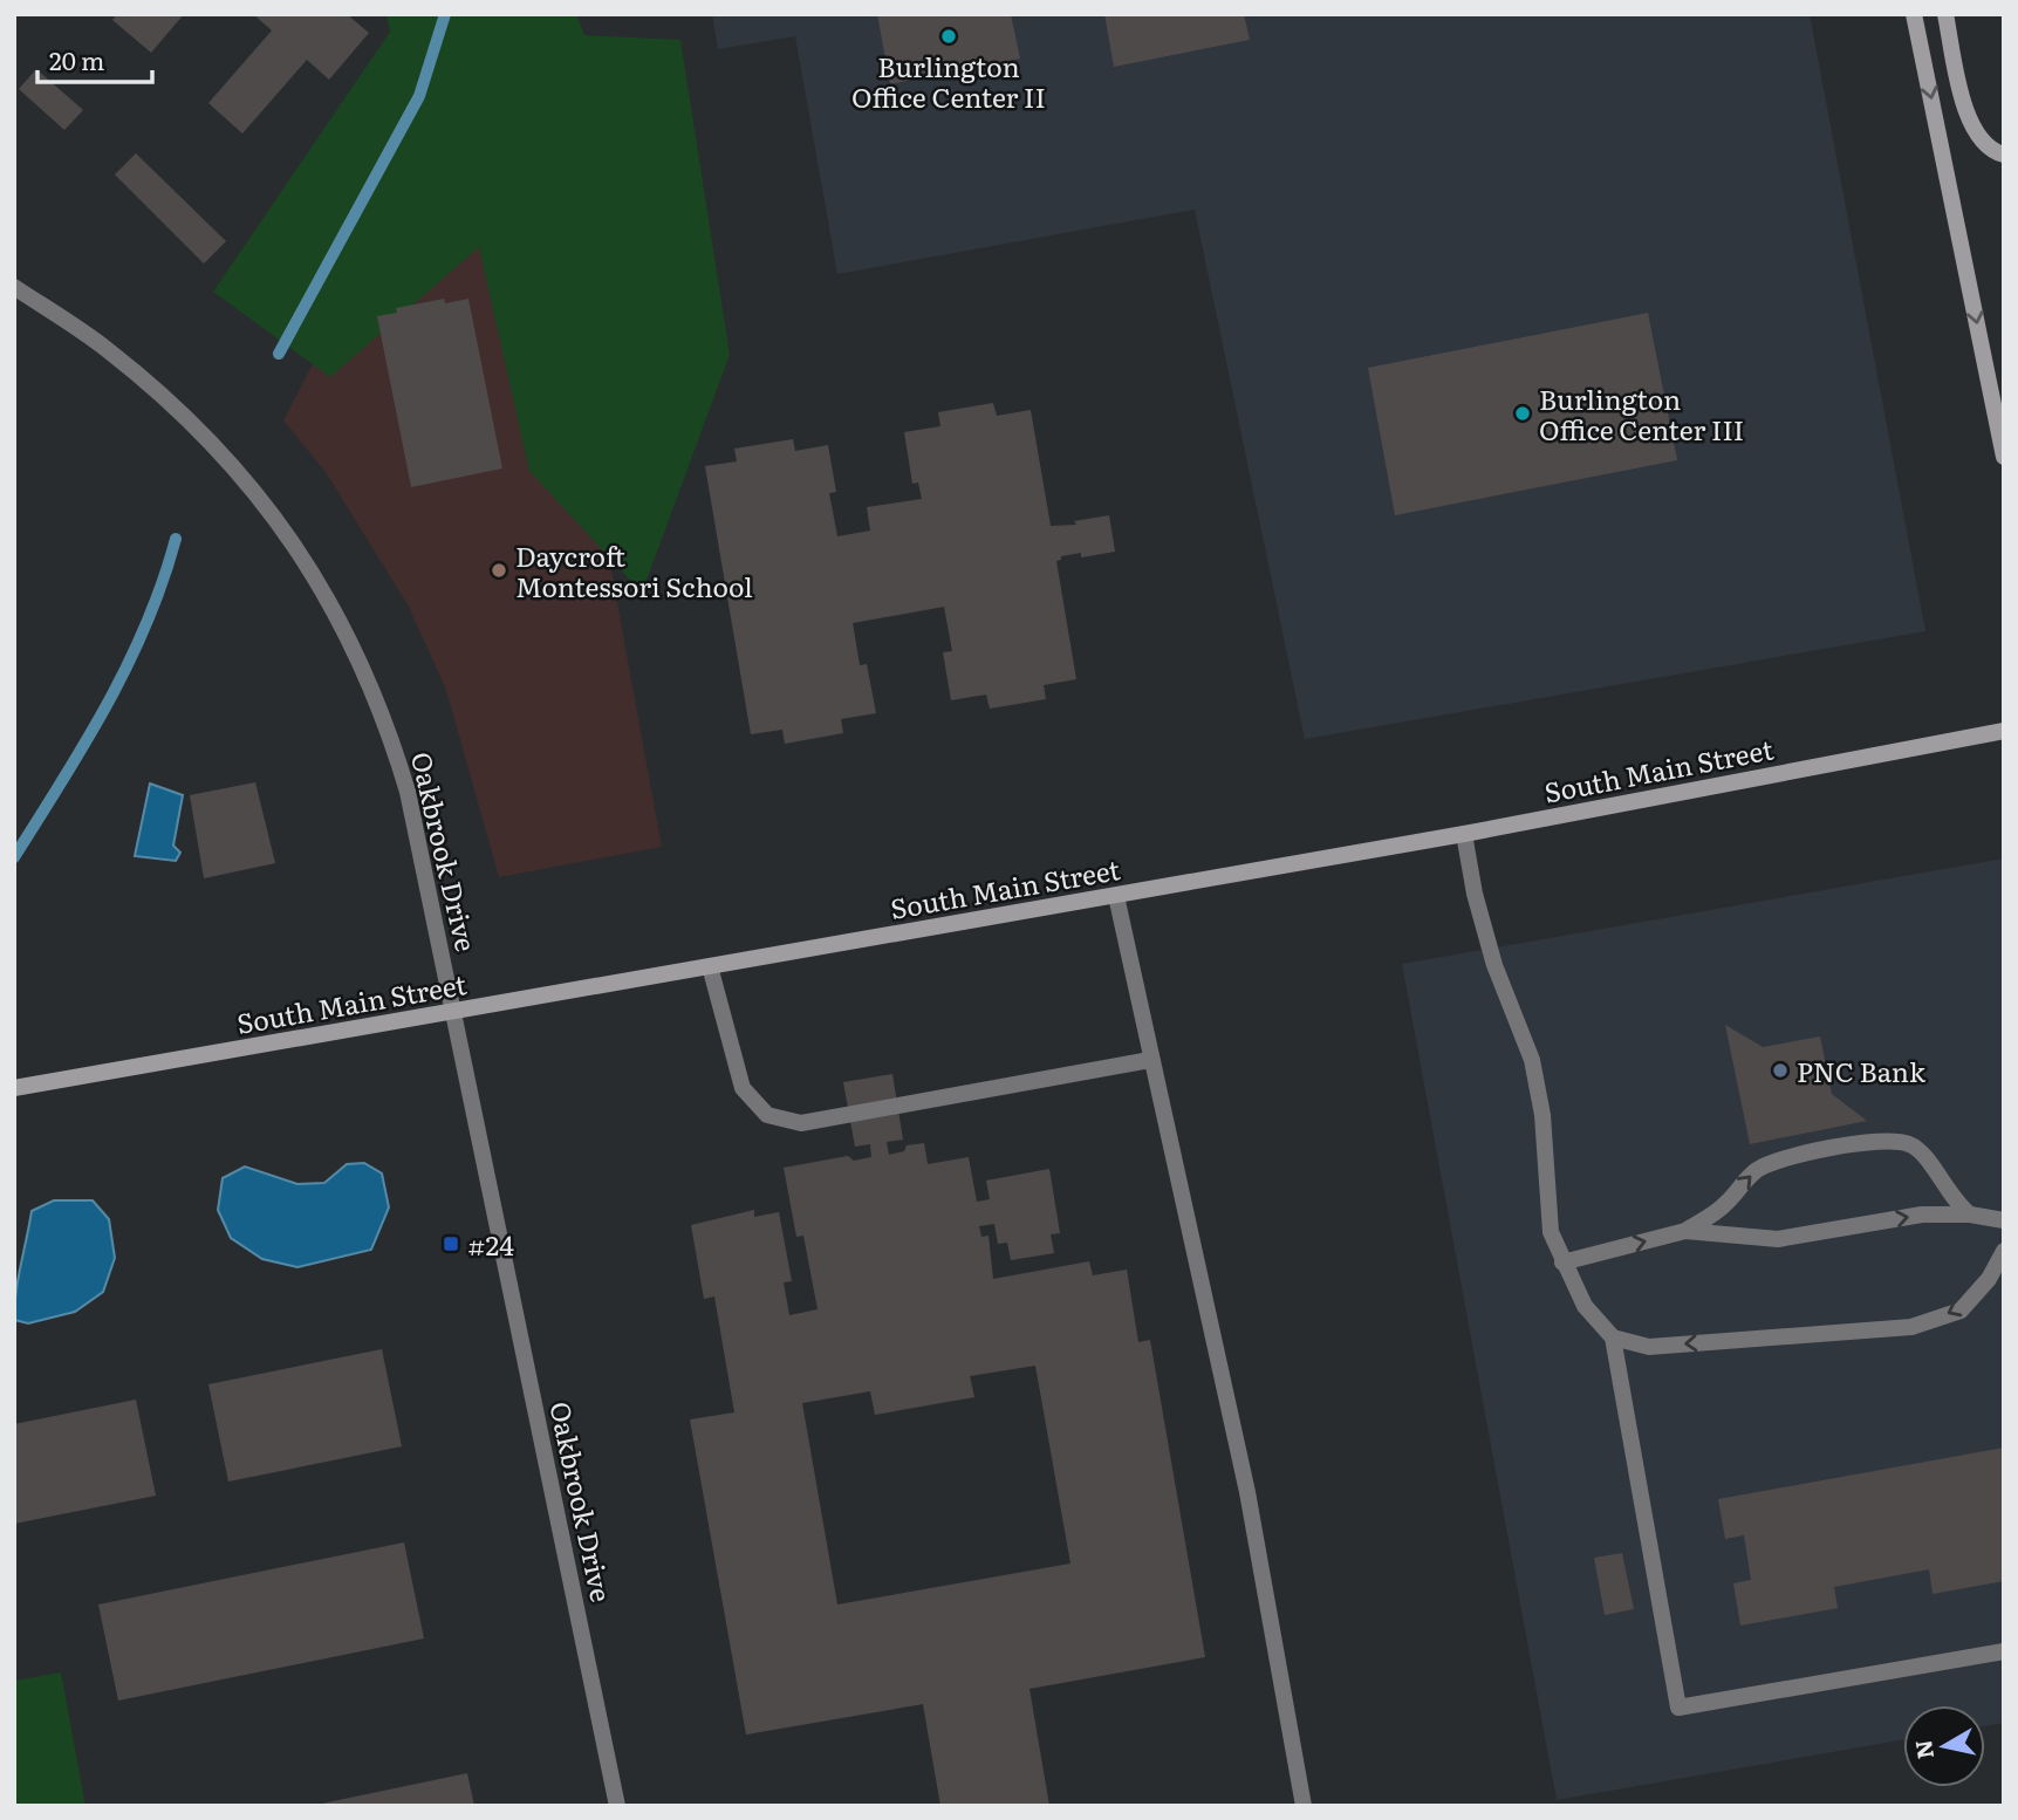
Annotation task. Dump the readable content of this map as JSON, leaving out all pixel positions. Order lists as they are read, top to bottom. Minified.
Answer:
{"streets":{"street":["South Main Street","Oakbrook Drive"]},"crossings":[["South Main Street","Oakbrook Drive"]],"places":{"other":["Burlington Office Center II","Burlington Office Center III","Daycroft Montessori School","PNC Bank"],"transit":["#24"]},"scale_bar":"20 m","north":"left"}
